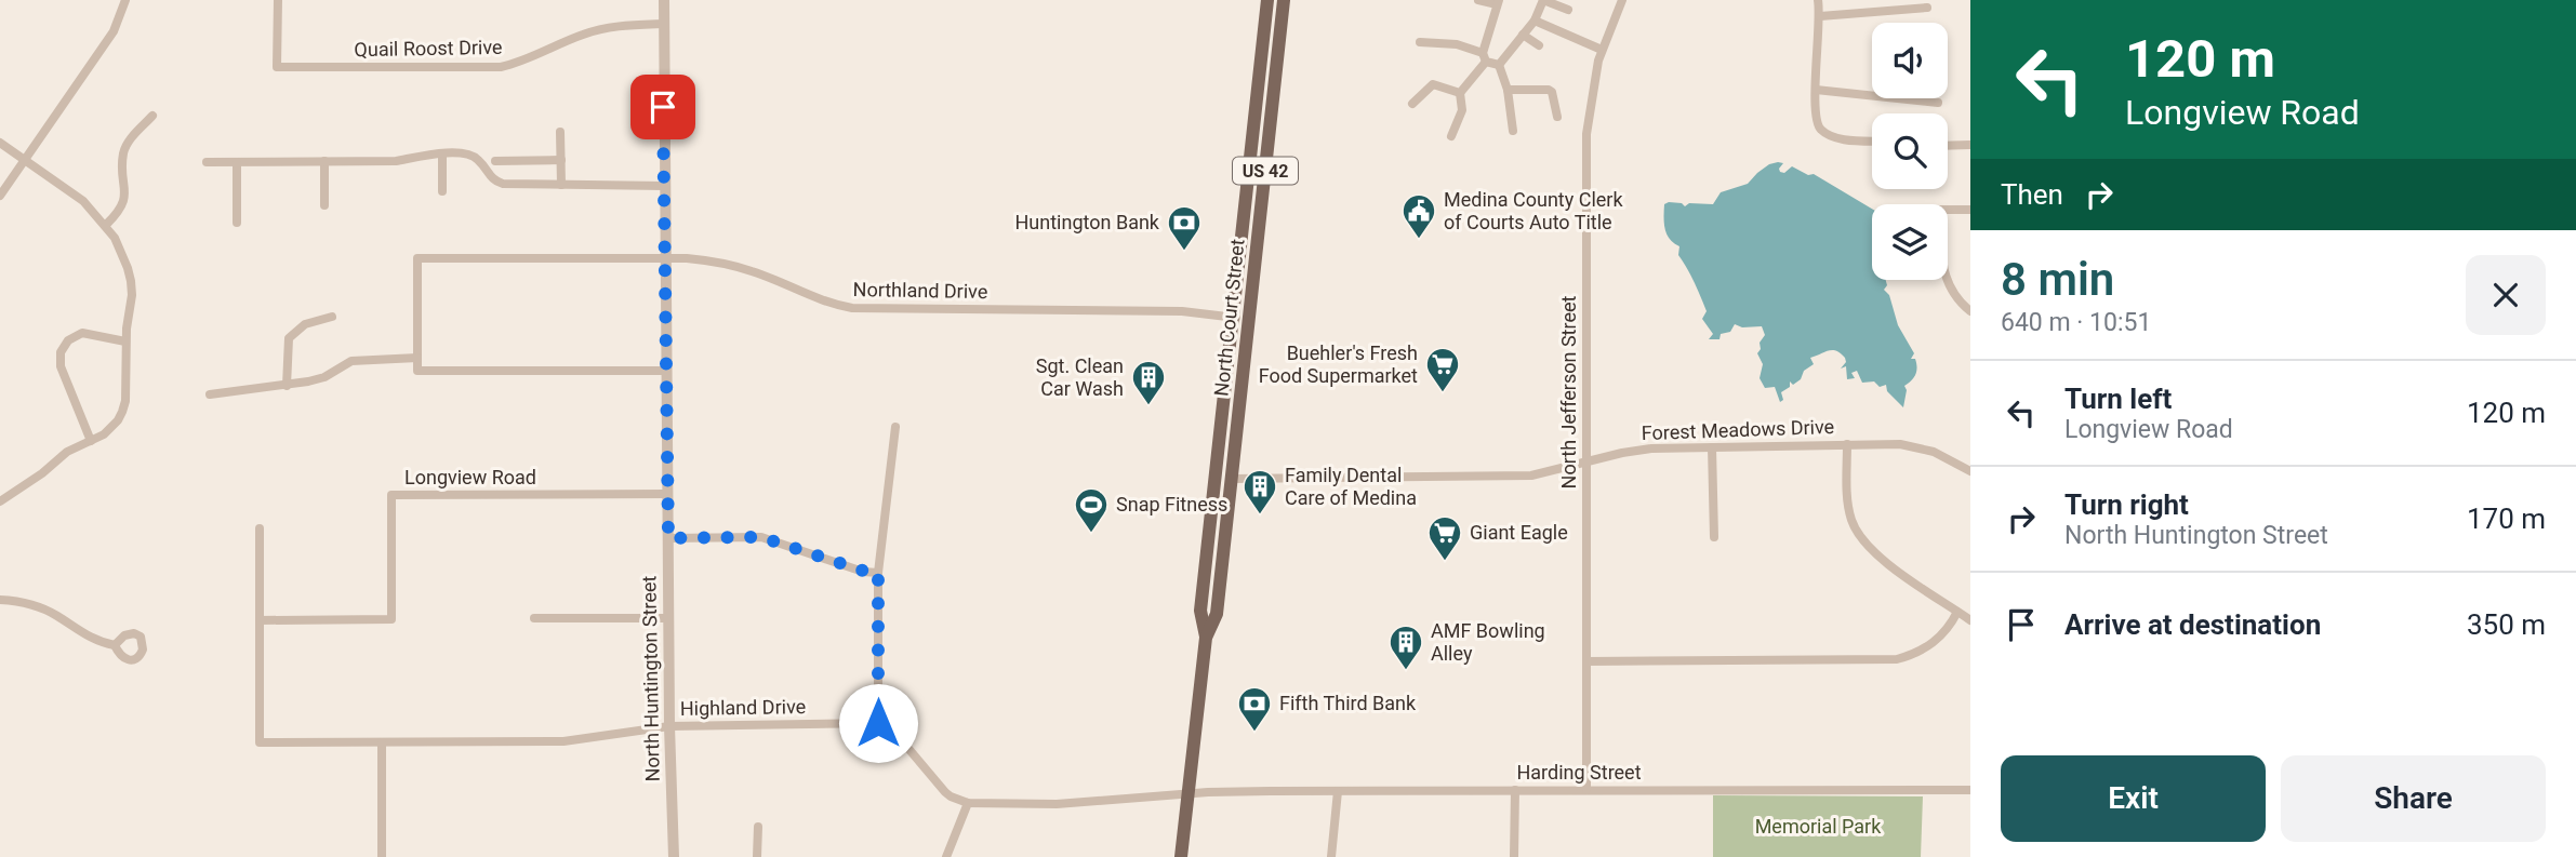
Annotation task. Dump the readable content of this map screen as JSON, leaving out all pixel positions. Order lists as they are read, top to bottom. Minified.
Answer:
{"streets":{"main road":["US 42","North Court Street"],"street":["Quail Roost Drive","Northland Drive","North Jefferson Street","Forest Meadows Drive","Longview Road","North Huntington Street","Highland Drive","Harding Street"]},"crossings":[["Quail Roost Drive","North Huntington Street"],["Northland Drive","North Court Street"],["Northland Drive","North Huntington Street"],["North Court Street","Forest Meadows Drive"],["North Court Street","Harding Street"],["North Jefferson Street","Forest Meadows Drive"],["North Jefferson Street","Harding Street"],["Longview Road","North Huntington Street"],["Longview Road","Highland Drive"],["North Huntington Street","Highland Drive"]],"parks":["Memorial Park"],"places":{"public building":["Medina County Clerk of Courts Auto Title"],"bank":["Huntington Bank","Fifth Third Bank"],"supermarket":["Buehler's Fresh Food Supermarket","Giant Eagle"],"building":["Sgt. Clean Car Wash","Family Dental Care of Medina","AMF Bowling Alley"],"sports":["Snap Fitness"]},"page":{"turn":["120 m","Longview Road"],"then":"Then","heading":["8 min","640 m · 10:51"],"list":[{"name":"Turn left","note":"Longview Road","value":"120 m"},{"name":"Turn right","note":"North Huntington Street","value":"170 m"},{"name":"Arrive at destination","value":"350 m"}],"buttons":["Exit","Share"]}}
